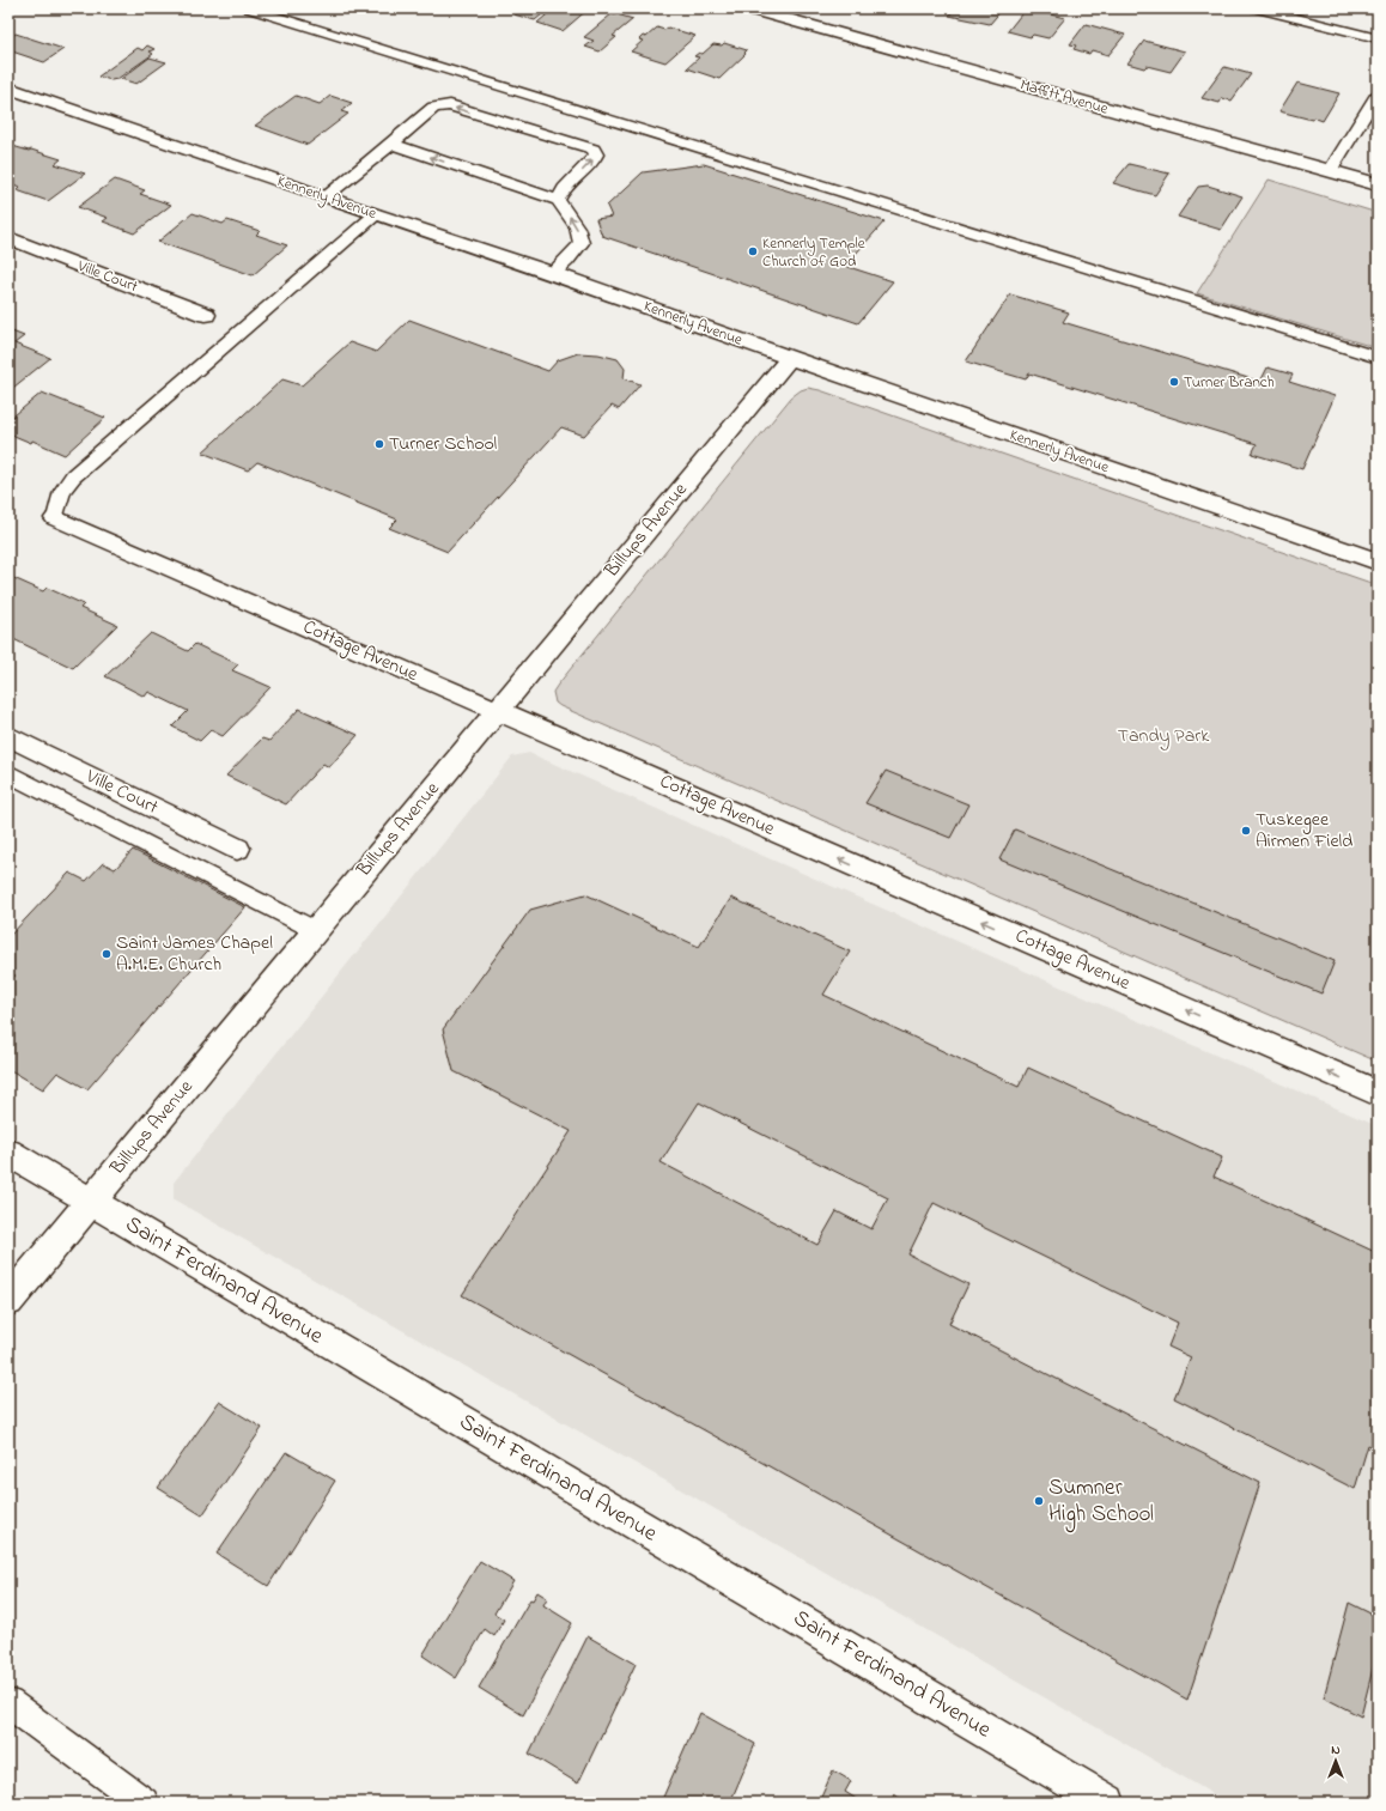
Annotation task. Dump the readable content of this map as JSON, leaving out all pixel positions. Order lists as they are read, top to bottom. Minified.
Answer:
{"streets":{"street":["Maffitt Avenue","Kennerly Avenue","Ville Court","Billups Avenue","Cottage Avenue","Saint Ferdinand Avenue"]},"crossings":[["Kennerly Avenue","Billups Avenue"],["Billups Avenue","Cottage Avenue"],["Billups Avenue","Saint Ferdinand Avenue"]],"one_way":["Cottage Avenue"],"parks":["Tandy Park"],"places":["Kennerly Temple Church of God","Turner Branch","Turner School","Tuskegee Airmen Field","Saint James Chapel A.M.E. Church","Sumner High School"],"north":"top"}
